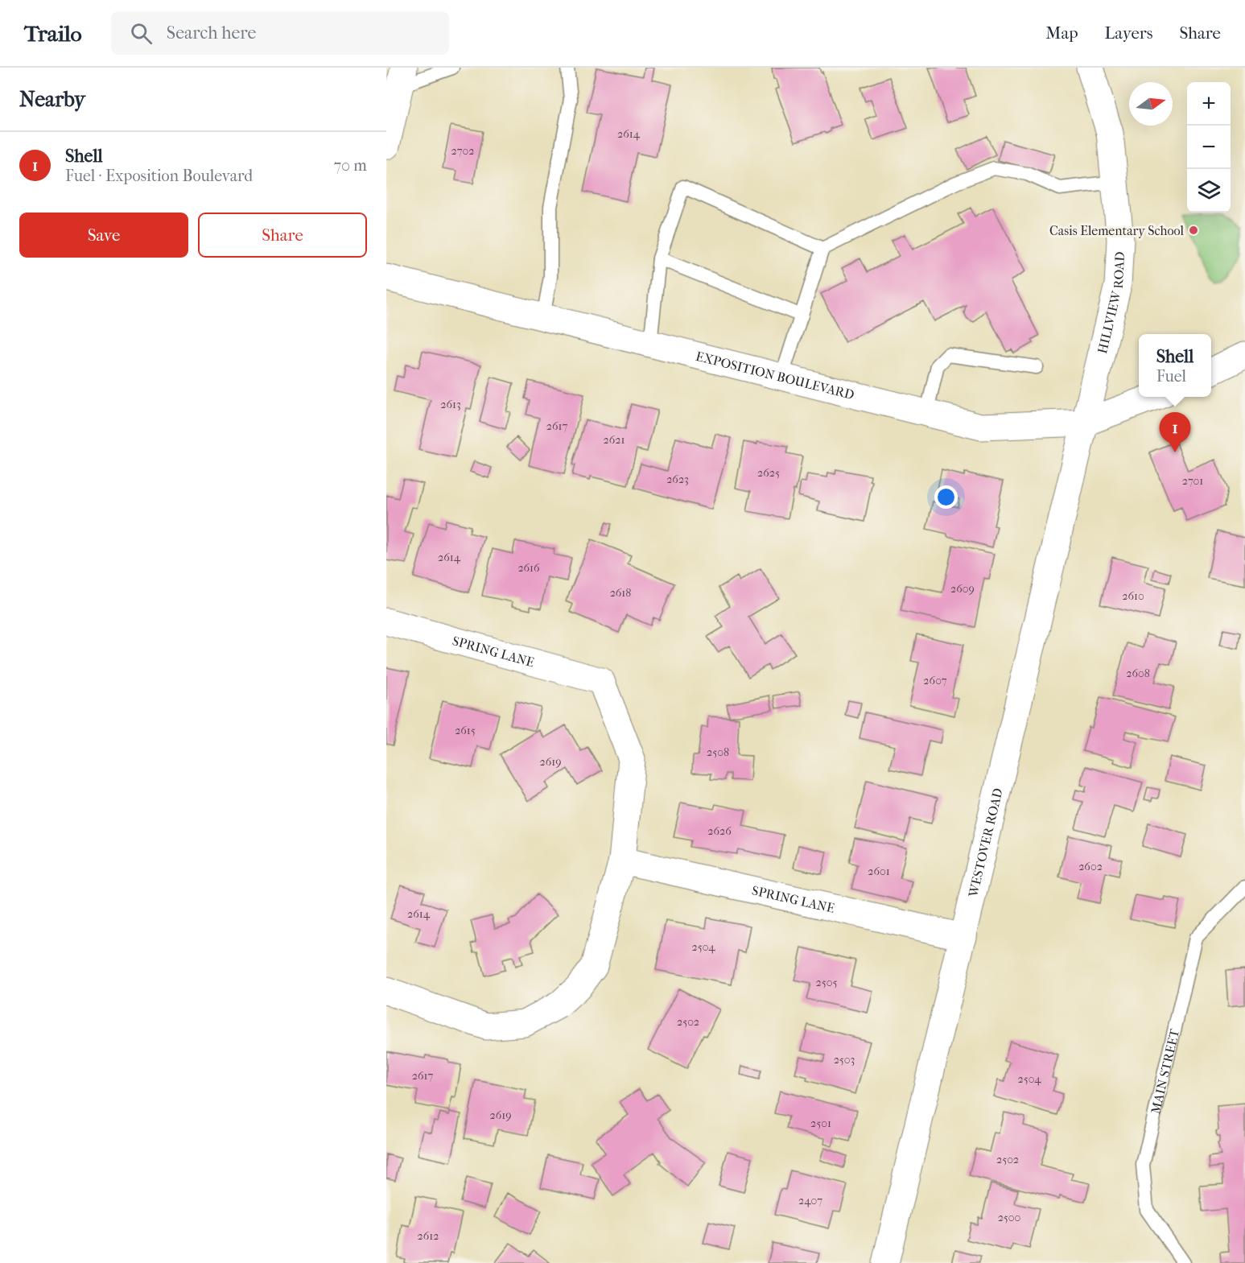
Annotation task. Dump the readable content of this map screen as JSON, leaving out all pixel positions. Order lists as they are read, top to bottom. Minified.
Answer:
{"streets":{"street":["HILLVIEW ROAD","EXPOSITION BOULEVARD","SPRING LANE","WESTOVER ROAD"],"lane":["MAIN STREET"]},"crossings":[["HILLVIEW ROAD","EXPOSITION BOULEVARD"],["HILLVIEW ROAD","WESTOVER ROAD"],["EXPOSITION BOULEVARD","WESTOVER ROAD"],["SPRING LANE","WESTOVER ROAD"]],"places":["Casis Elementary School"],"house_numbers":["2614","2702","2613","2617","2621","2625","2623","2701","2614","2616","2609","2618","2610","2608","2607","2615","2508","2619","2626","2602","2601","2614","2504","2505","2502","2503","2617","2504","2619","2501","2502","2407","2500","2612"],"north":"right","page":{"header":"Trailo","search":"Search here","nav":["Map","Layers","Share"],"heading":"Nearby","map_buttons":["+","−"],"list":[{"mark":"1","name":"Shell","note":"Fuel · Exposition Boulevard","value":"70 m"}],"buttons":["Save","Share"],"popup":["Shell","Fuel"],"pins":"1"}}
